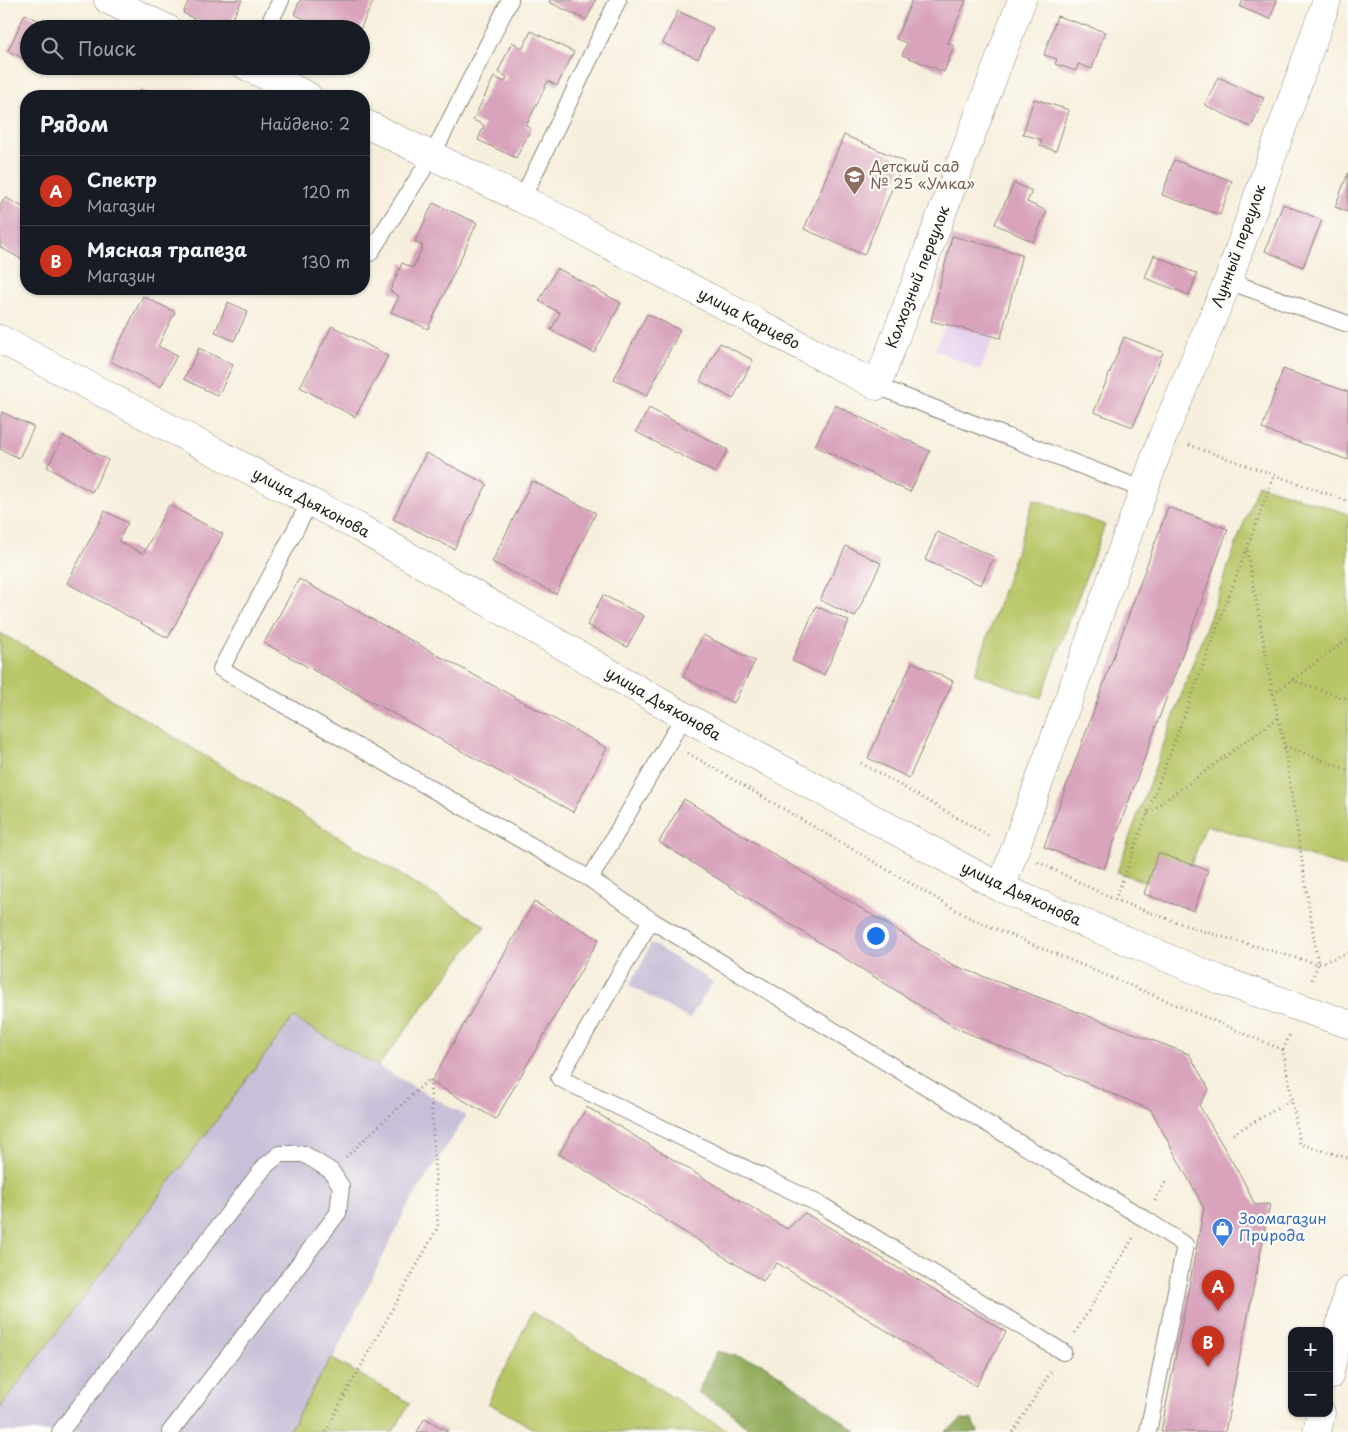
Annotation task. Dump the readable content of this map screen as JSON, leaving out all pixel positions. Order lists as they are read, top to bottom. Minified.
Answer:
{"streets":{"street":["Лунный переулок","Колхозный переулок","улица Карцево","улица Дьяконова"]},"crossings":[["Лунный переулок","улица Карцево"],["Лунный переулок","улица Дьяконова"],["Колхозный переулок","улица Карцево"]],"places":{"school or university":["Детский сад № 25 «Умка»"],"shop":["Зоомагазин Природа"]},"page":{"search":"Поиск","heading":["Рядом","Найдено: 2"],"list":[{"mark":"A","name":"Спектр","note":"Магазин","value":"120 m"},{"mark":"B","name":"Мясная трапеза","note":"Магазин","value":"130 m"}],"pins":["A","B"],"map_buttons":["+","−"]}}
